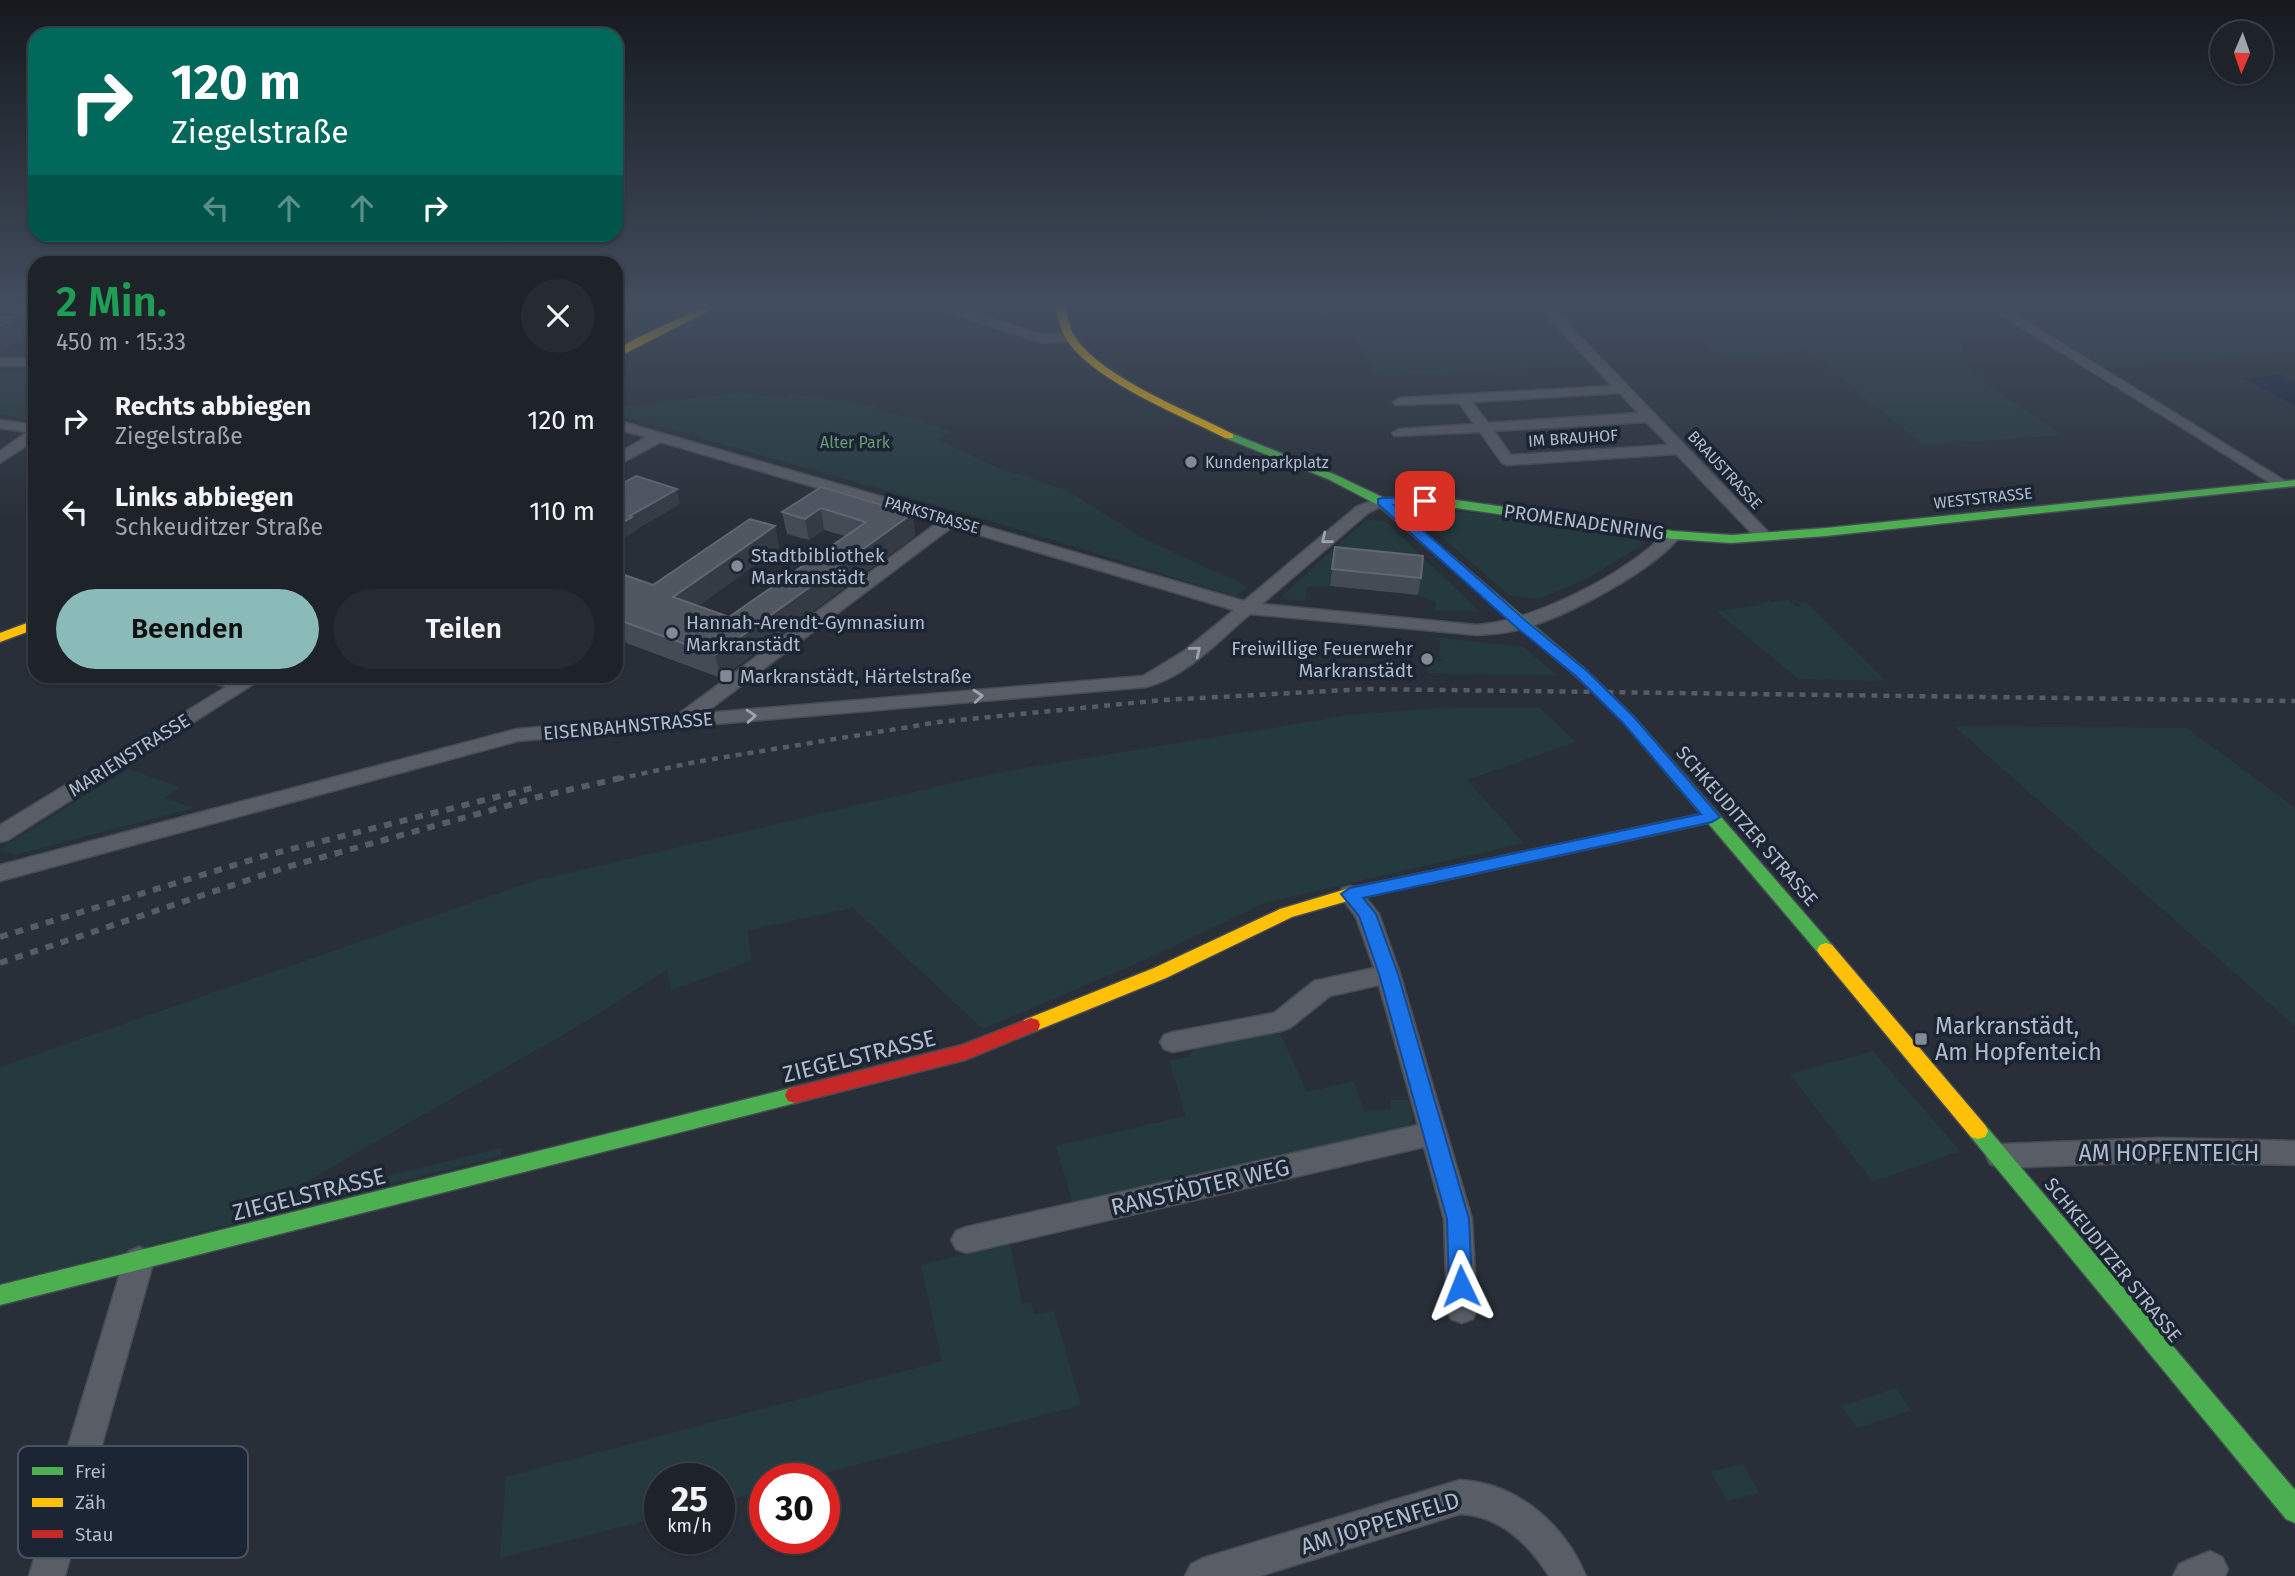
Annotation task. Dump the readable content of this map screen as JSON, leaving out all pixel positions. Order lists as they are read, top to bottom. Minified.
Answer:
{"streets":{"main road":["WESTSTRASSE","PROMENADENRING","SCHKEUDITZER STRASSE","ZIEGELSTRASSE"],"street":["IM BRAUHOF","BRAUSTRASSE","PARKSTRASSE","EISENBAHNSTRASSE","MARIENSTRASSE","AM HOPFENTEICH","RANSTÄDTER WEG","AM JOPPENFELD"]},"crossings":[["IM BRAUHOF","BRAUSTRASSE"],["BRAUSTRASSE","WESTSTRASSE"],["WESTSTRASSE","PROMENADENRING"],["PARKSTRASSE","PROMENADENRING"],["PARKSTRASSE","EISENBAHNSTRASSE"],["PROMENADENRING","EISENBAHNSTRASSE"],["PROMENADENRING","SCHKEUDITZER STRASSE"],["SCHKEUDITZER STRASSE","ZIEGELSTRASSE"],["SCHKEUDITZER STRASSE","AM HOPFENTEICH"]],"parks":["Alter Park"],"places":{"other":["Kundenparkplatz","Stadtbibliothek Markranstädt","Hannah-Arendt-Gymnasium Markranstädt","Freiwillige Feuerwehr Markranstädt"],"transit":["Markranstädt, Härtelstraße","Markranstädt, Am Hopfenteich"]},"legend":["Frei","Zäh","Stau"],"north":"bottom","page":{"turn":["120 m","Ziegelstraße"],"heading":["2 Min.","450 m · 15:33"],"list":[{"name":"Rechts abbiegen","note":"Ziegelstraße","value":"120 m"},{"name":"Links abbiegen","note":"Schkeuditzer Straße","value":"110 m"}],"buttons":["Beenden","Teilen"],"speed":"25 km/h","limit":"30"}}
